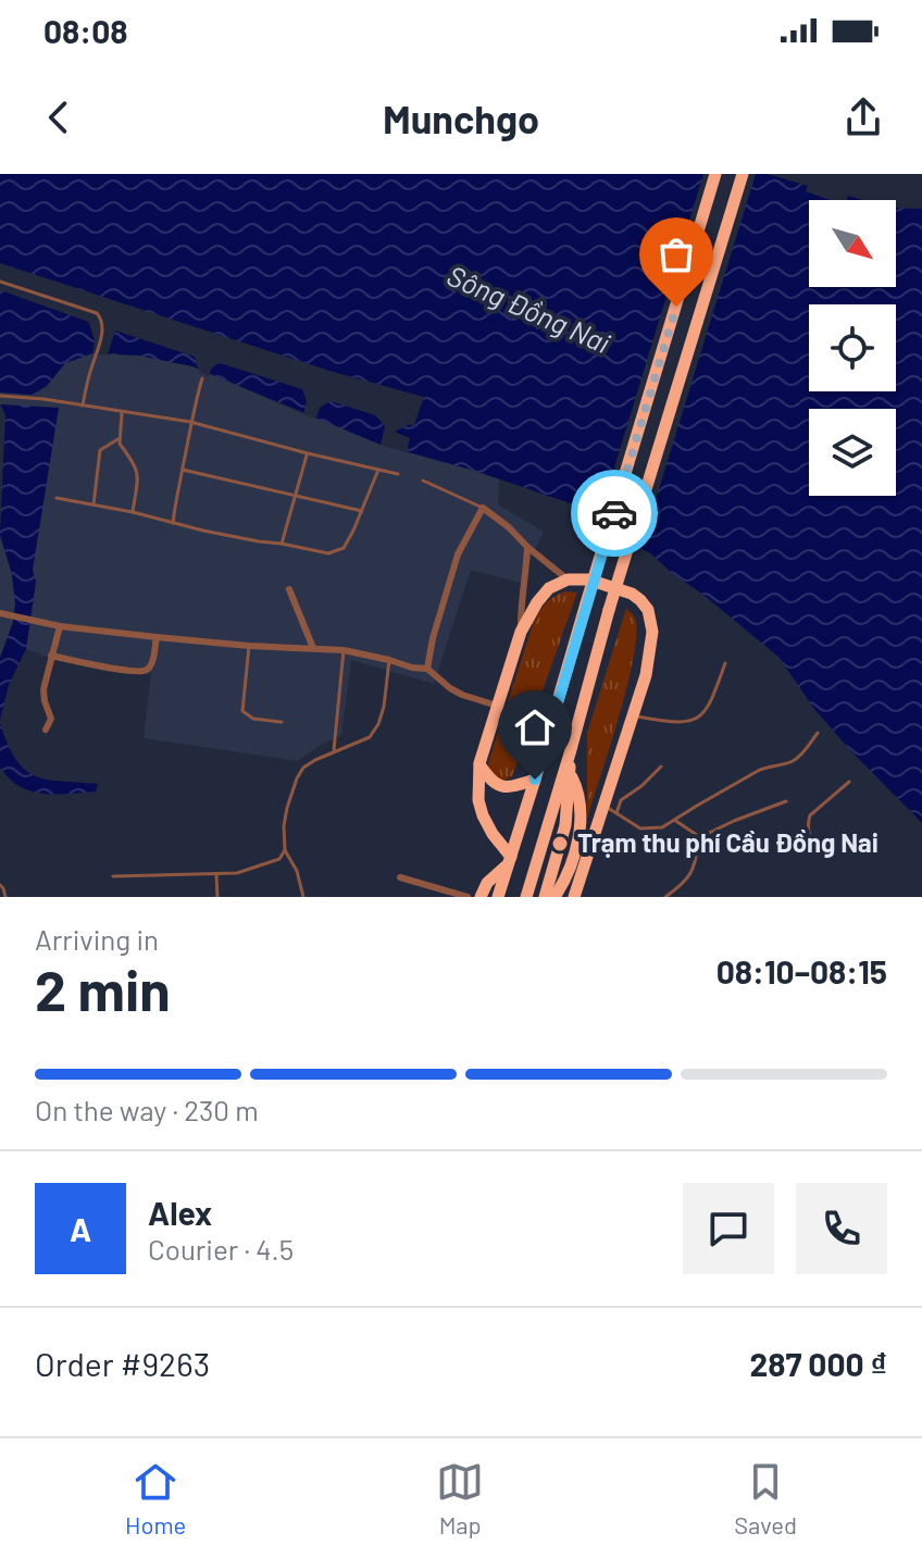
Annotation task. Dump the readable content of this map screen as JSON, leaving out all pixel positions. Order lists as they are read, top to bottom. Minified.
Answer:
{"water":["Sông Đồng Nai"],"places":["Trạm thu phí Cầu Đồng Nai"],"north":"bottom right","page":{"status":"08:08","header":"Munchgo","heading":["2 min","Arriving in","08:10–08:15"],"panel":["Alex","Courier · 4.5","Order #9263","287 000 ₫"],"bar":"On the way · 230 m","round":"A","tabs":["Home","Map","Saved"]}}
